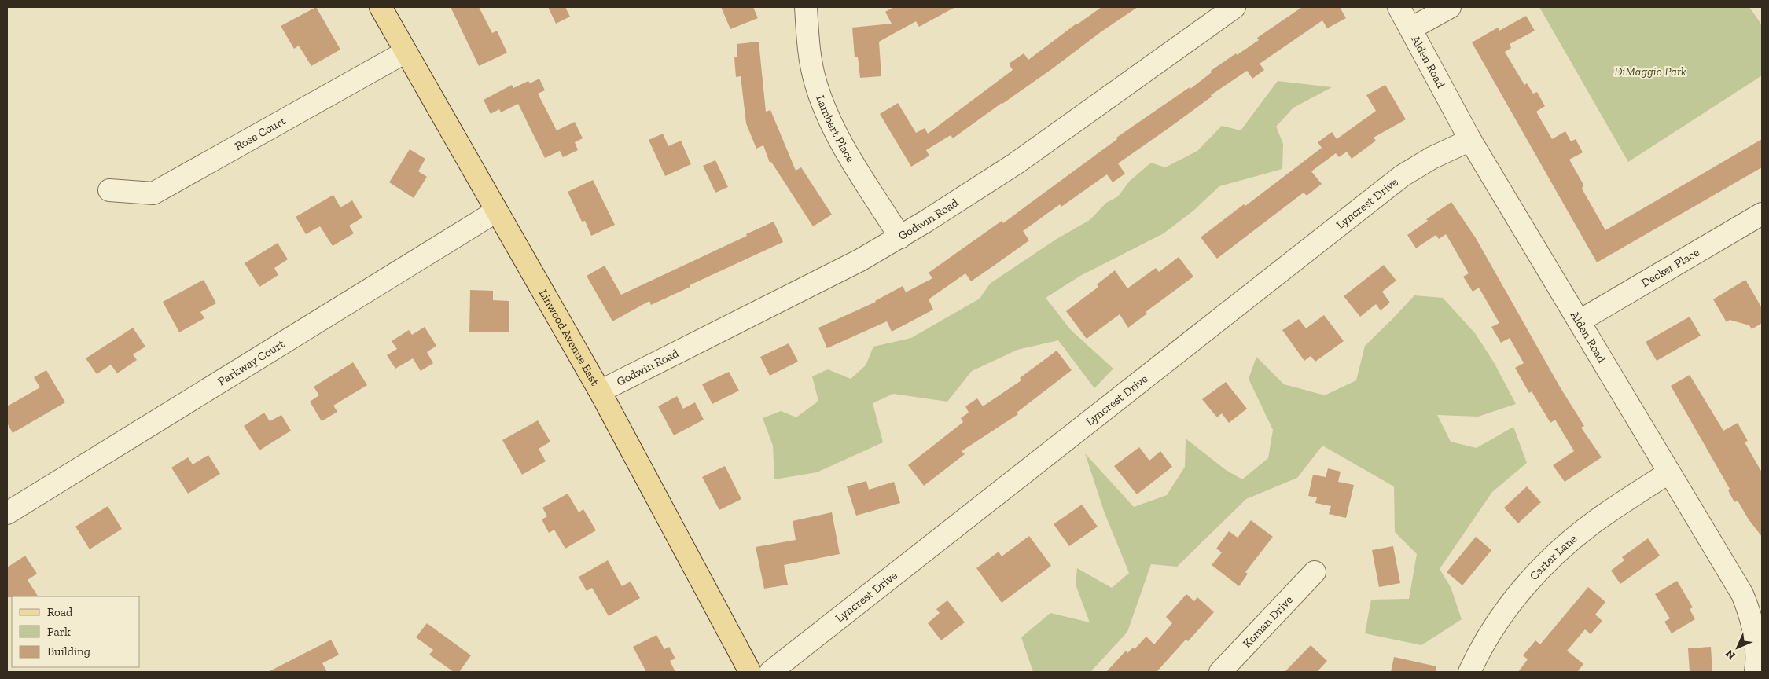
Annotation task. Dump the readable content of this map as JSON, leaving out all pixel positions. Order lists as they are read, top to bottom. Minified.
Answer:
{"streets":{"main road":["Linwood Avenue East"],"street":["Alden Road","Lambert Place","Rose Court","Lyncrest Drive","Godwin Road","Decker Place","Parkway Court","Carter Lane","Koman Drive"]},"crossings":[["Alden Road","Lyncrest Drive"],["Alden Road","Decker Place"],["Alden Road","Carter Lane"],["Lambert Place","Godwin Road"],["Rose Court","Linwood Avenue East"],["Godwin Road","Linwood Avenue East"],["Linwood Avenue East","Parkway Court"]],"parks":["DiMaggio Park"],"legend":["Road","Park","Building"],"north":"bottom left"}
